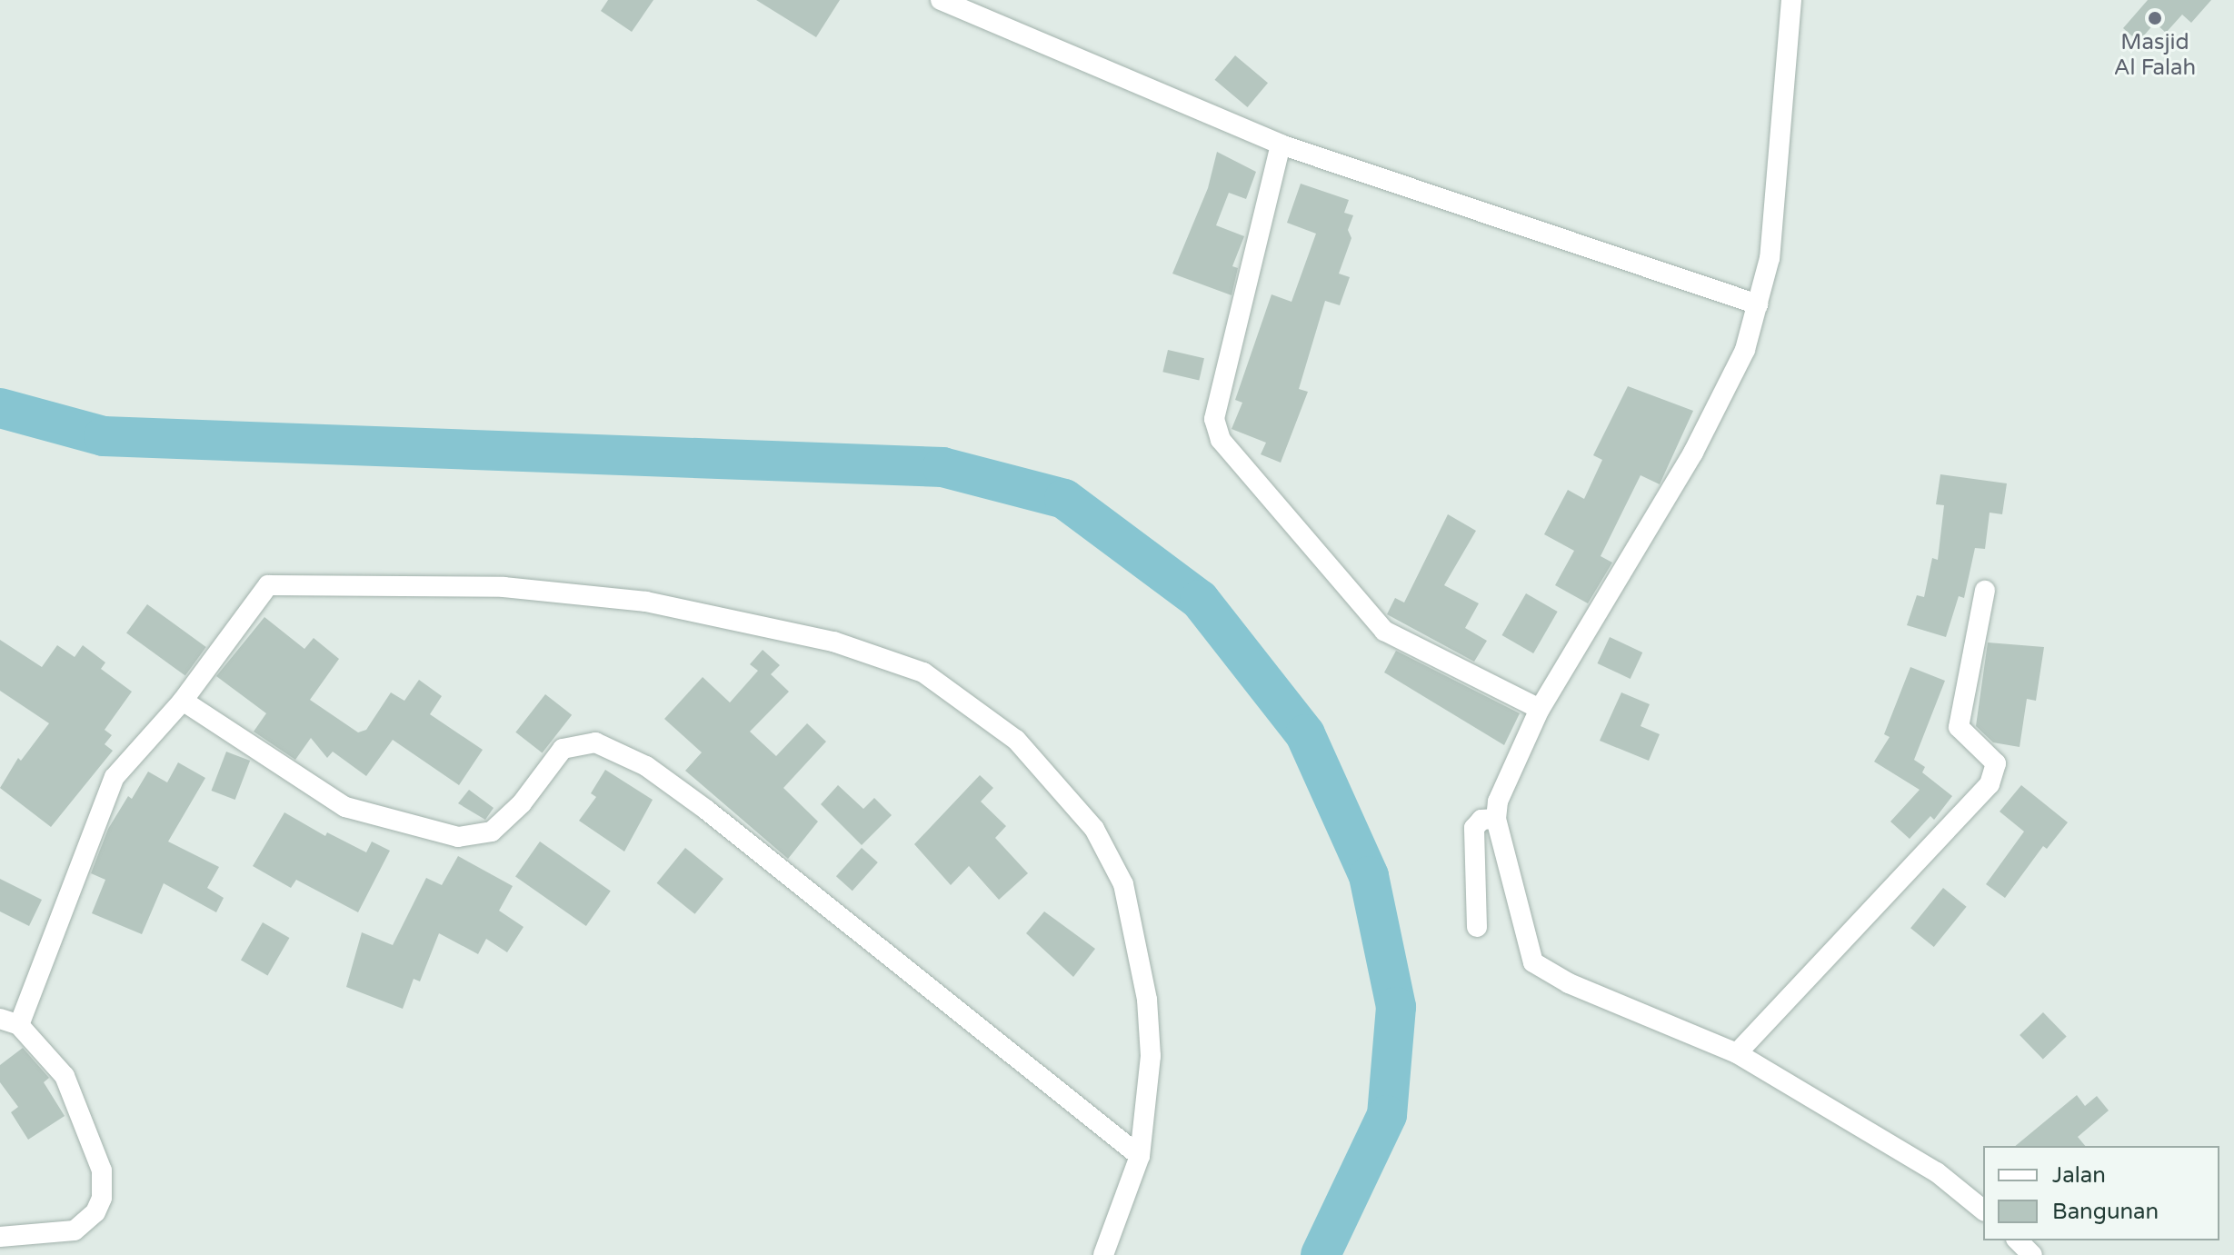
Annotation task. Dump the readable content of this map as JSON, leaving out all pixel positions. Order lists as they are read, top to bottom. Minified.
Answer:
{"places":["Masjid Al Falah"],"legend":["Jalan","Bangunan"]}
